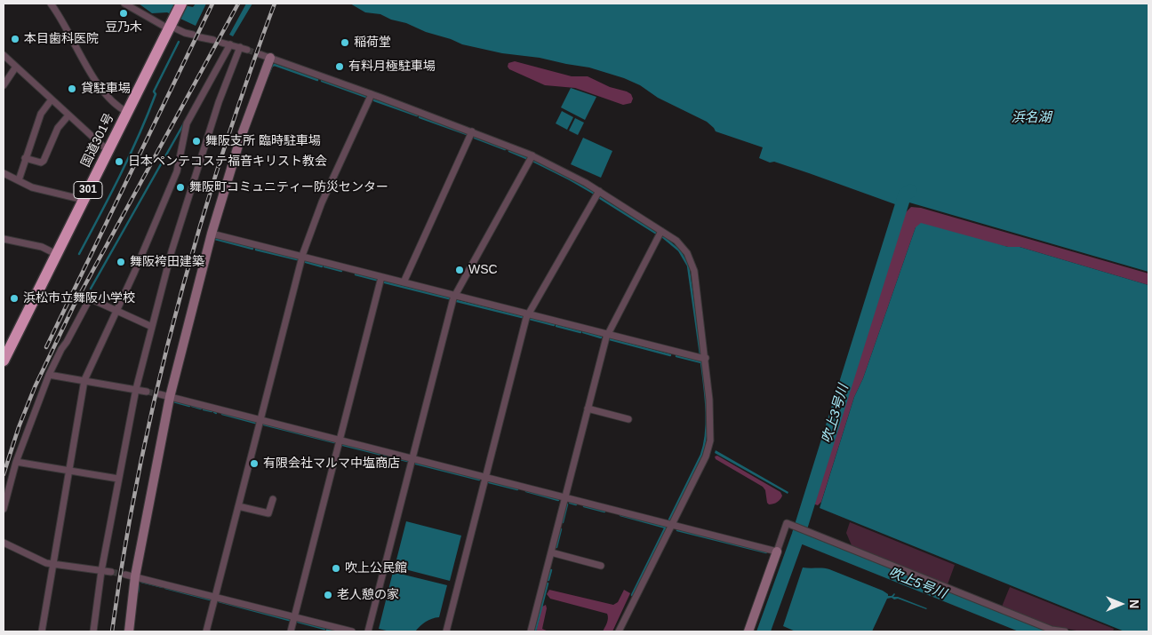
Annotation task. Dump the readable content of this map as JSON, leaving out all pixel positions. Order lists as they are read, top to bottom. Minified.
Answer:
{"streets":{"highway":["国道301号","301"]},"water":["浜名湖","吹上3号川","吹上5号川"],"places":["豆乃木","本目歯科医院","稲荷堂","有料月極駐車場","貸駐車場","舞阪支所 臨時駐車場","日本ペンテコステ福音キリスト教会","舞阪町コミュニティー防災センター","舞阪袴田建築","WSC","浜松市立舞阪小学校","有限会社マルマ中塩商店","吹上公民館","老人憩の家"],"north":"right"}
